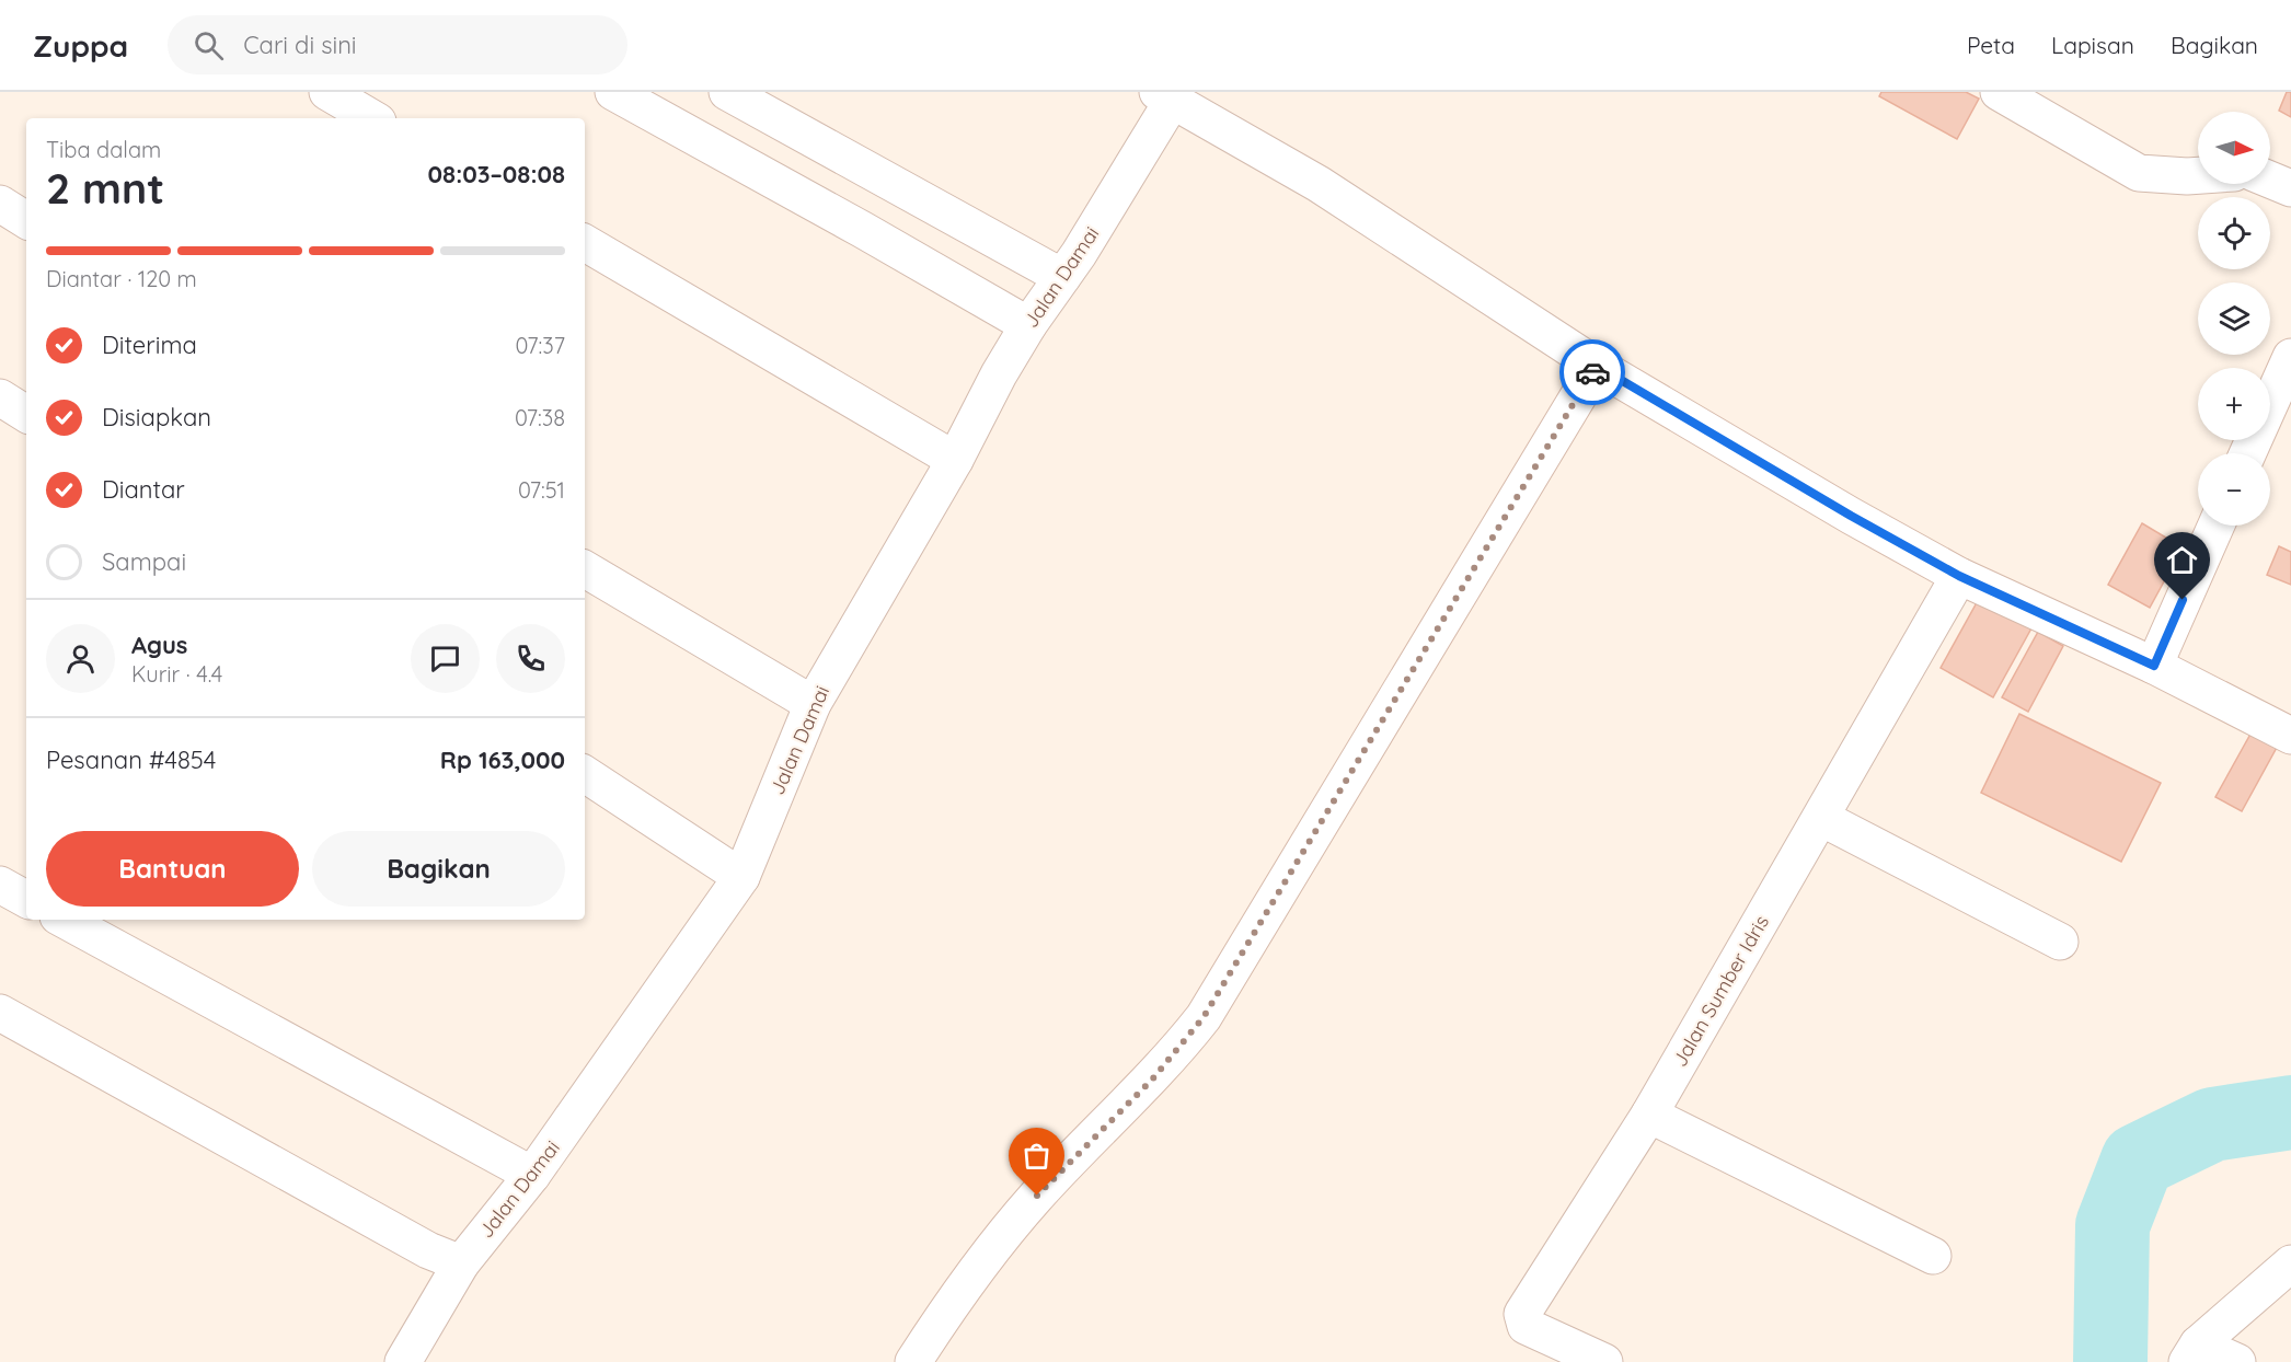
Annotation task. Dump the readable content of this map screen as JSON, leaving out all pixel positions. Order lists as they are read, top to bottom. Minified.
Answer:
{"streets":{"street":["Jalan Damai","Jalan Sumber Idris"]},"north":"right","page":{"header":"Zuppa","search":"Cari di sini","nav":["Peta","Lapisan","Bagikan"],"map_buttons":["+","−"],"heading":["2 mnt","Tiba dalam","08:03–08:08"],"panel":["Agus","Kurir · 4.4","Pesanan #4854","Rp 163,000"],"bar":"Diantar · 120 m","list":[["Diterima","07:37"],["Disiapkan","07:38"],["Diantar","07:51"],"Sampai"],"buttons":["Bantuan","Bagikan"]}}
